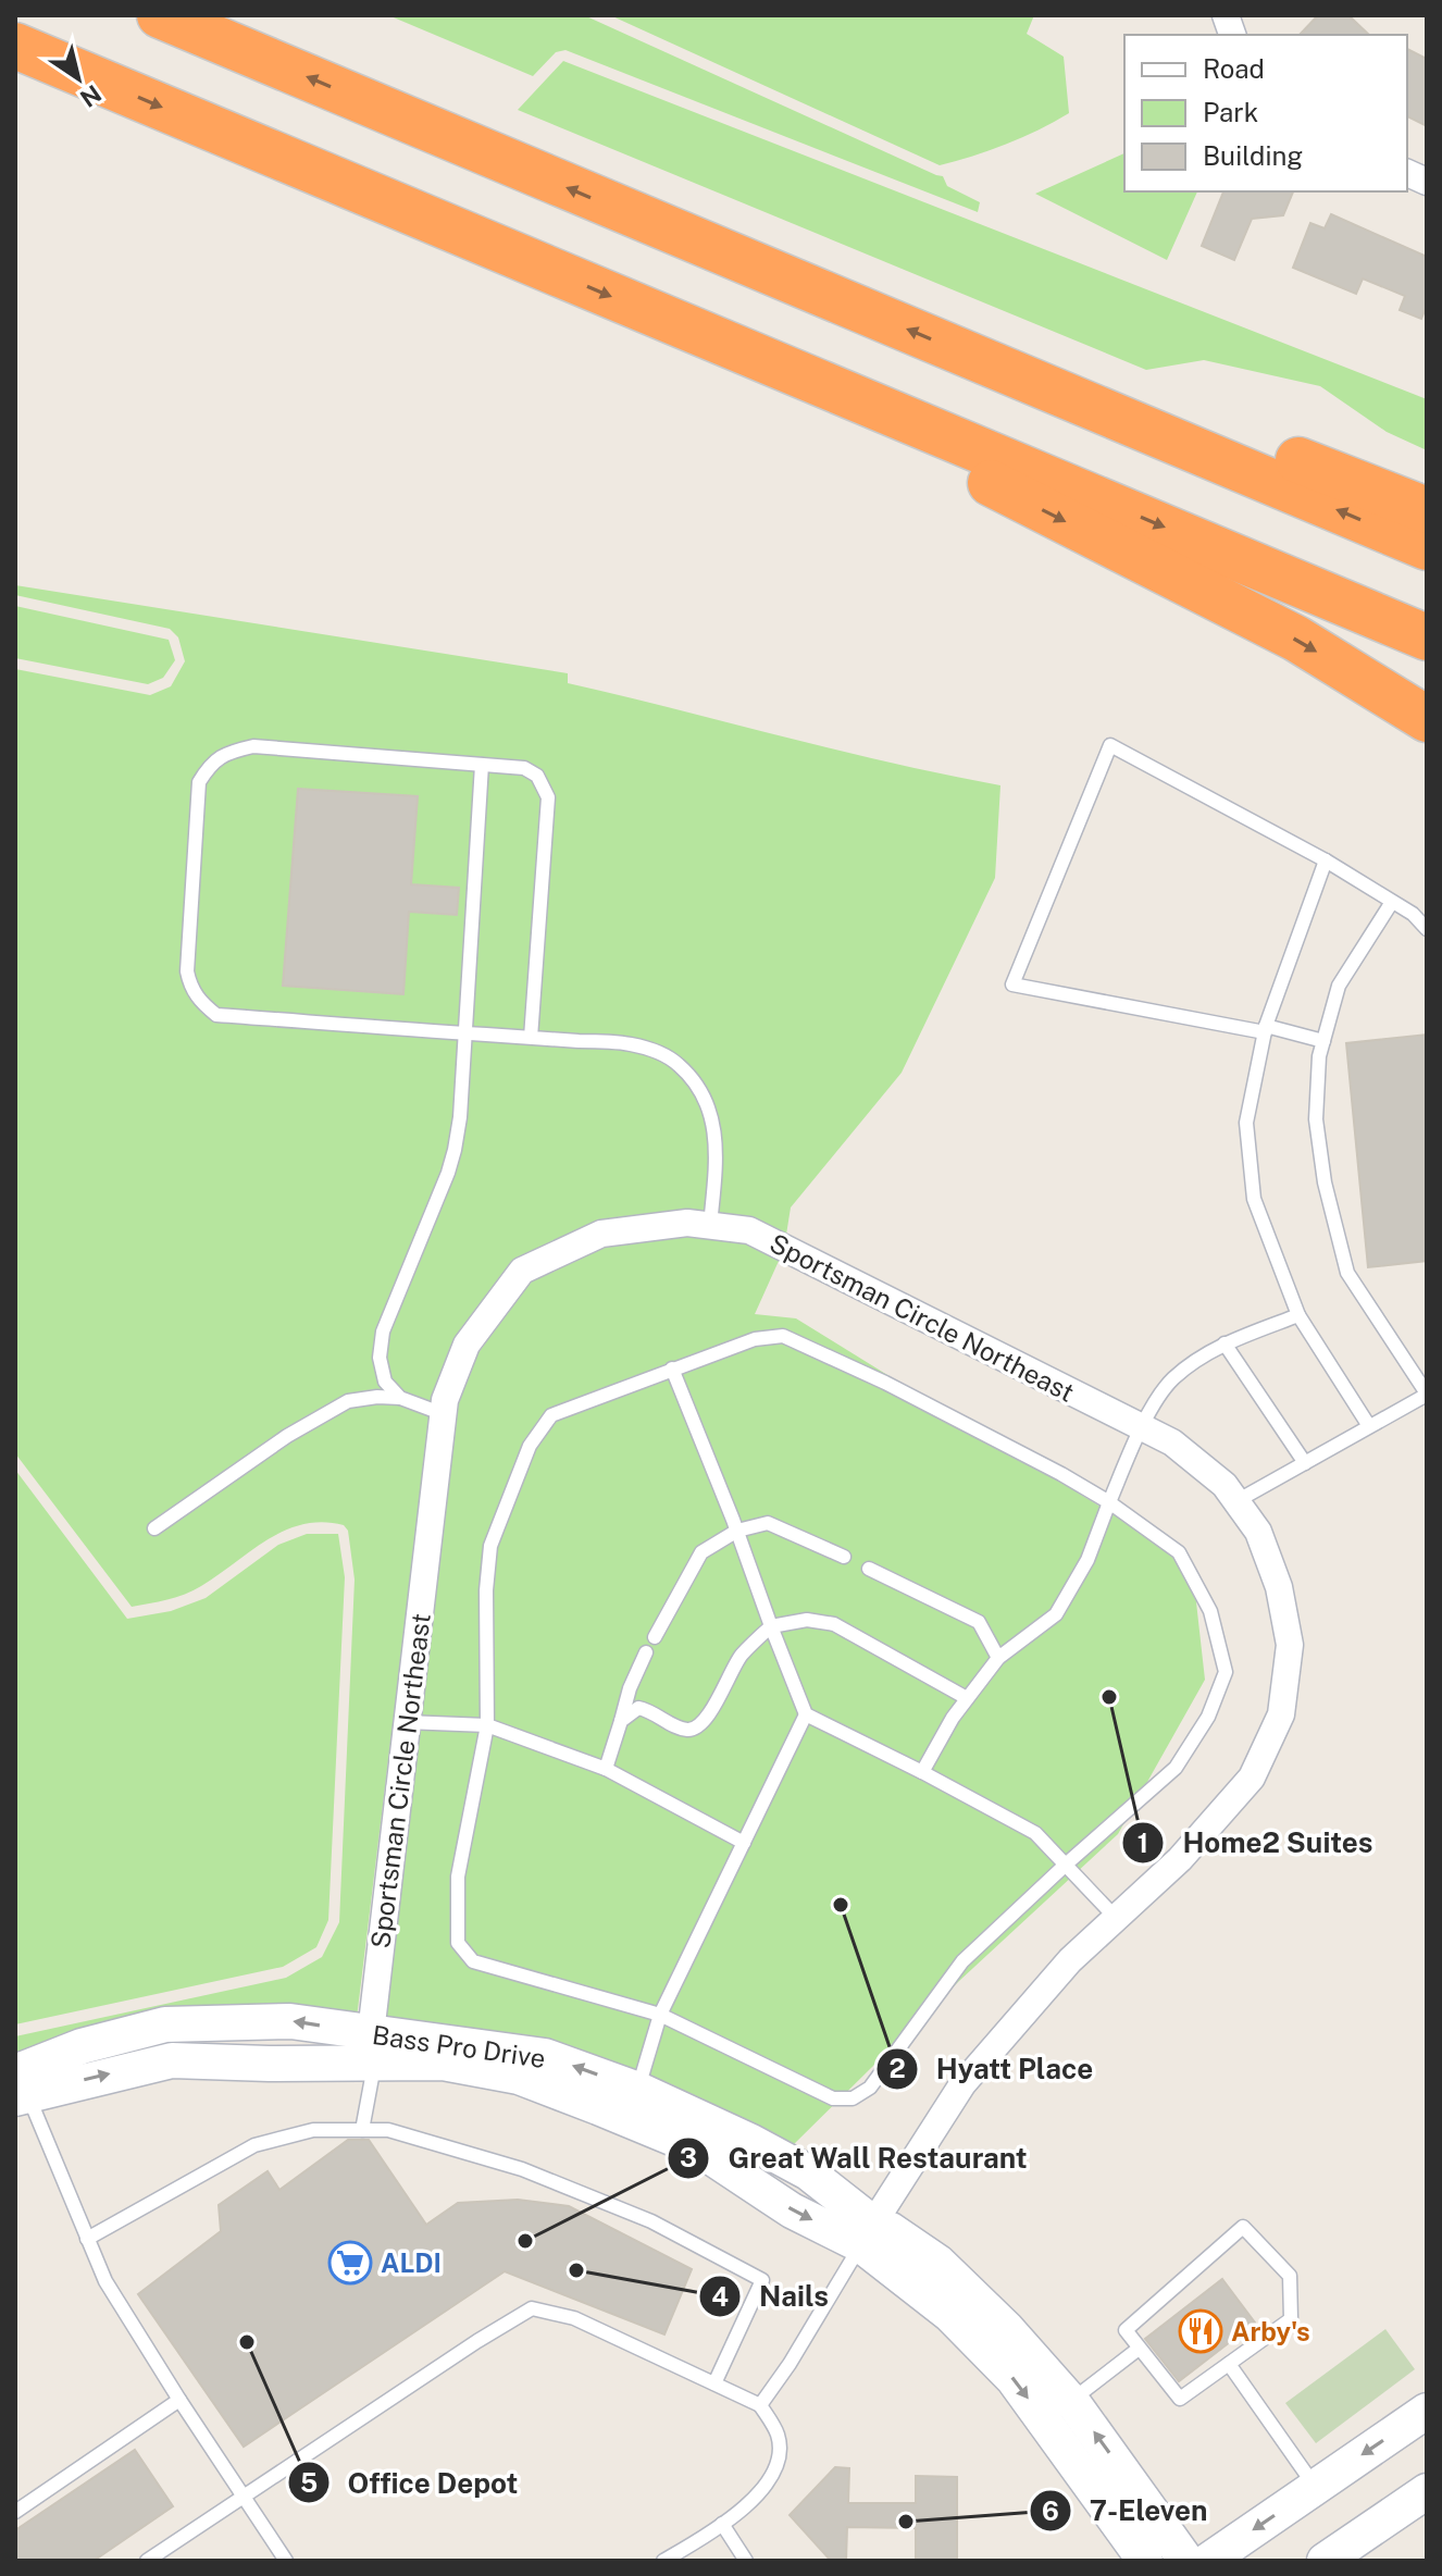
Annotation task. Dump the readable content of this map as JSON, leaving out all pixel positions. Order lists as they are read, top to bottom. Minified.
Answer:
{"streets":{"street":["Sportsman Circle Northeast","Bass Pro Drive"]},"crossings":[["Sportsman Circle Northeast","Bass Pro Drive"]],"places":{"other":["Home2 Suites","Hyatt Place","Great Wall Restaurant","Nails","Office Depot","7-Eleven"],"supermarket":["ALDI"],"restaurant":["Arby's"]},"legend":["Road","Park","Building"],"north":"bottom right"}
